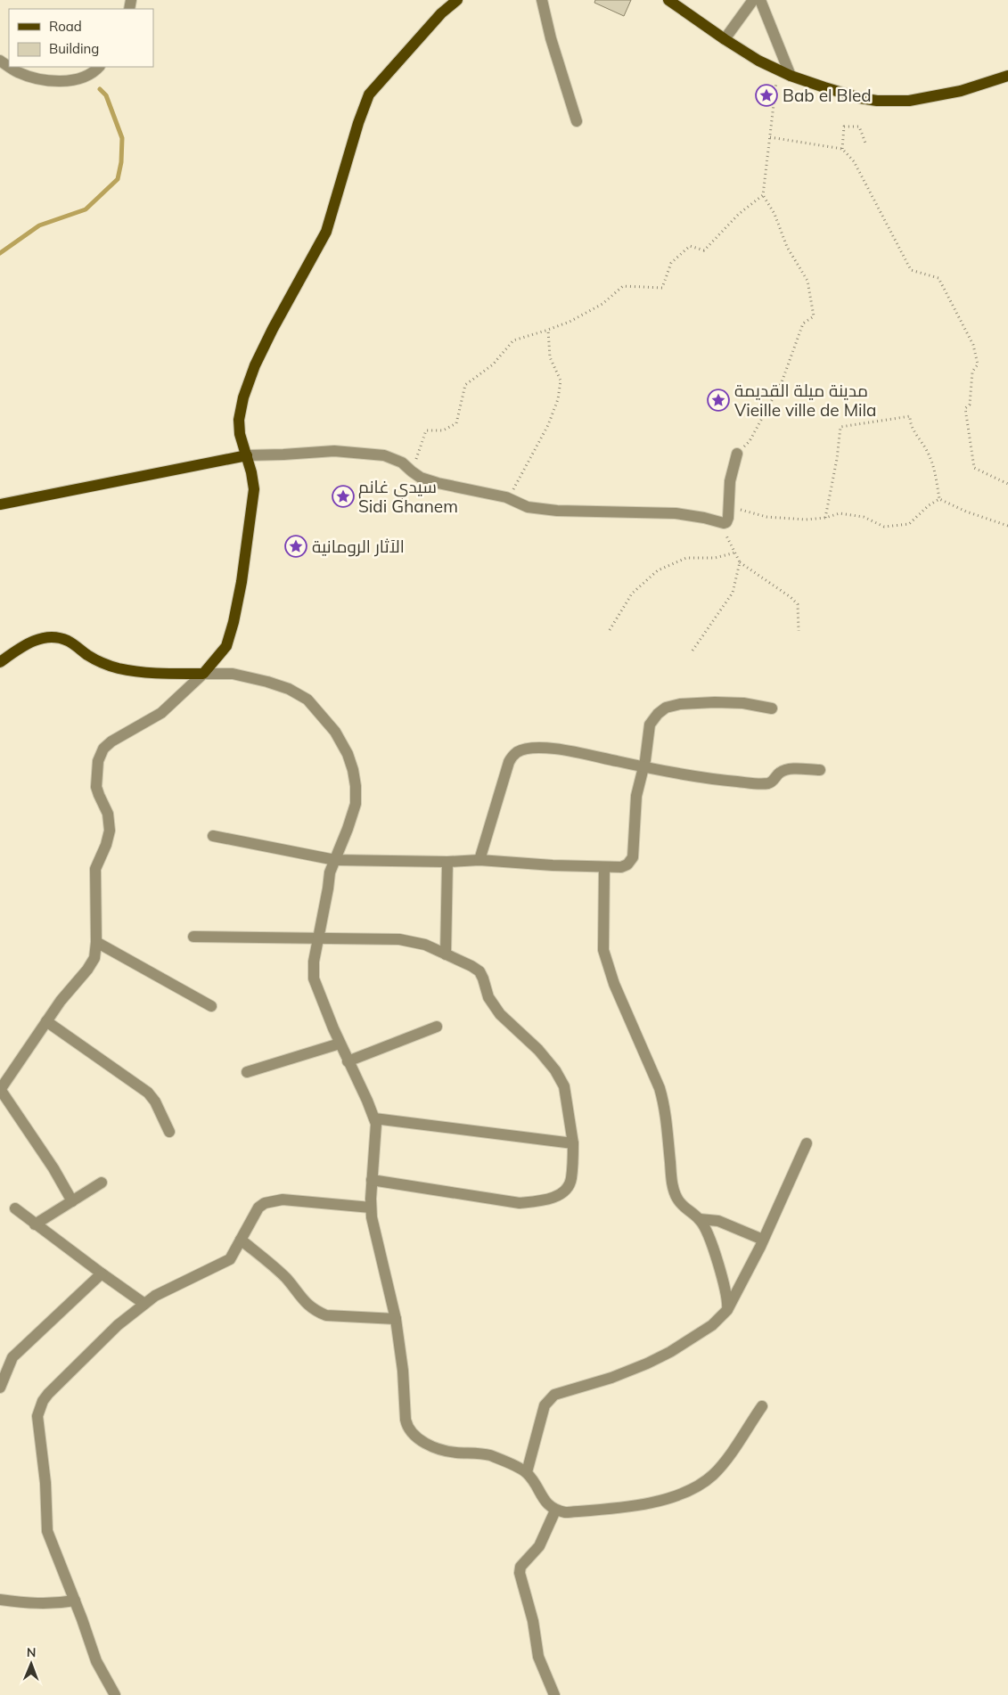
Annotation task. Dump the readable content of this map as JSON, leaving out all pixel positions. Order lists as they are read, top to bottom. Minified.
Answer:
{"places":{"place":["Bab el Bled","مدينة ميلة القديمة Vieille ville de Mila","سيدي غانم Sidi Ghanem","الآثار الرومانية"]},"legend":["Road","Building"],"north":"top"}
